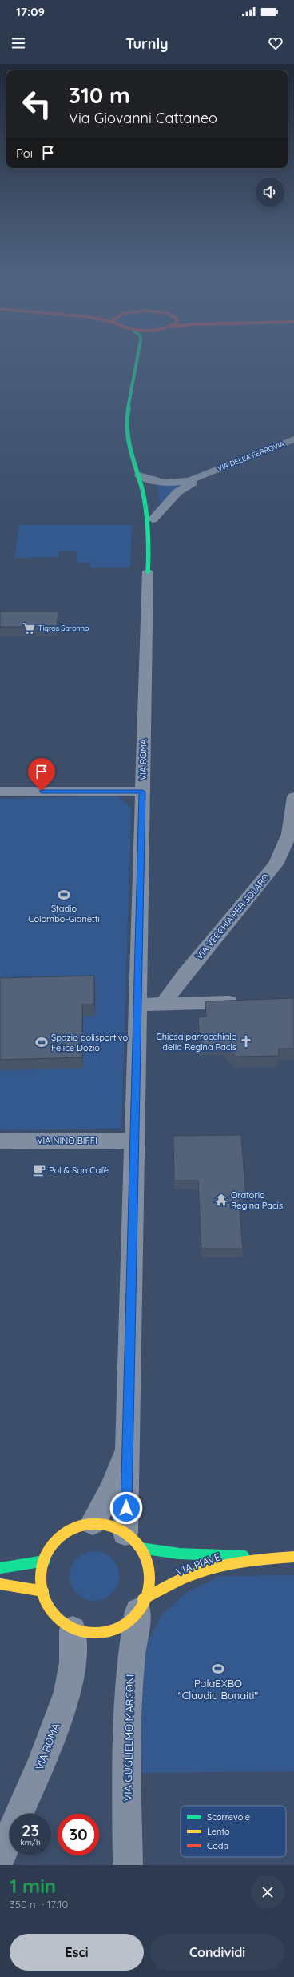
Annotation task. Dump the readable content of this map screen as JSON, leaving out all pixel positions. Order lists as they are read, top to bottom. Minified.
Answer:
{"streets":{"street":["VIA DELLA FERROVIA","VIA ROMA","VIA VECCHIA PER SOLARO","VIA NINO BIFFI","VIA PIAVE","VIA GUGLIELMO MARCONI"]},"crossings":[["VIA ROMA","VIA NINO BIFFI"],["VIA ROMA","VIA PIAVE"],["VIA ROMA","VIA GUGLIELMO MARCONI"],["VIA PIAVE","VIA GUGLIELMO MARCONI"]],"places":{"supermarket":["Tigros Saronno"],"sports":["Stadio Colombo-Gianetti","Spazio polisportivo Felice Dozio","PalaEXBO \"Claudio Bonaiti\""],"church":["Chiesa parrocchiale della Regina Pacis"],"cafe":["Pol & Son Cafè"],"temple":["Oratorio Regina Pacis"]},"legend":["Scorrevole","Lento","Coda"],"page":{"status":"17:09","header":"Turnly","turn":["310 m","Via Giovanni Cattaneo"],"then":"Poi","speed":"23 km/h","limit":"30","heading":["1 min","350 m · 17:10"],"buttons":["Esci","Condividi"]}}
